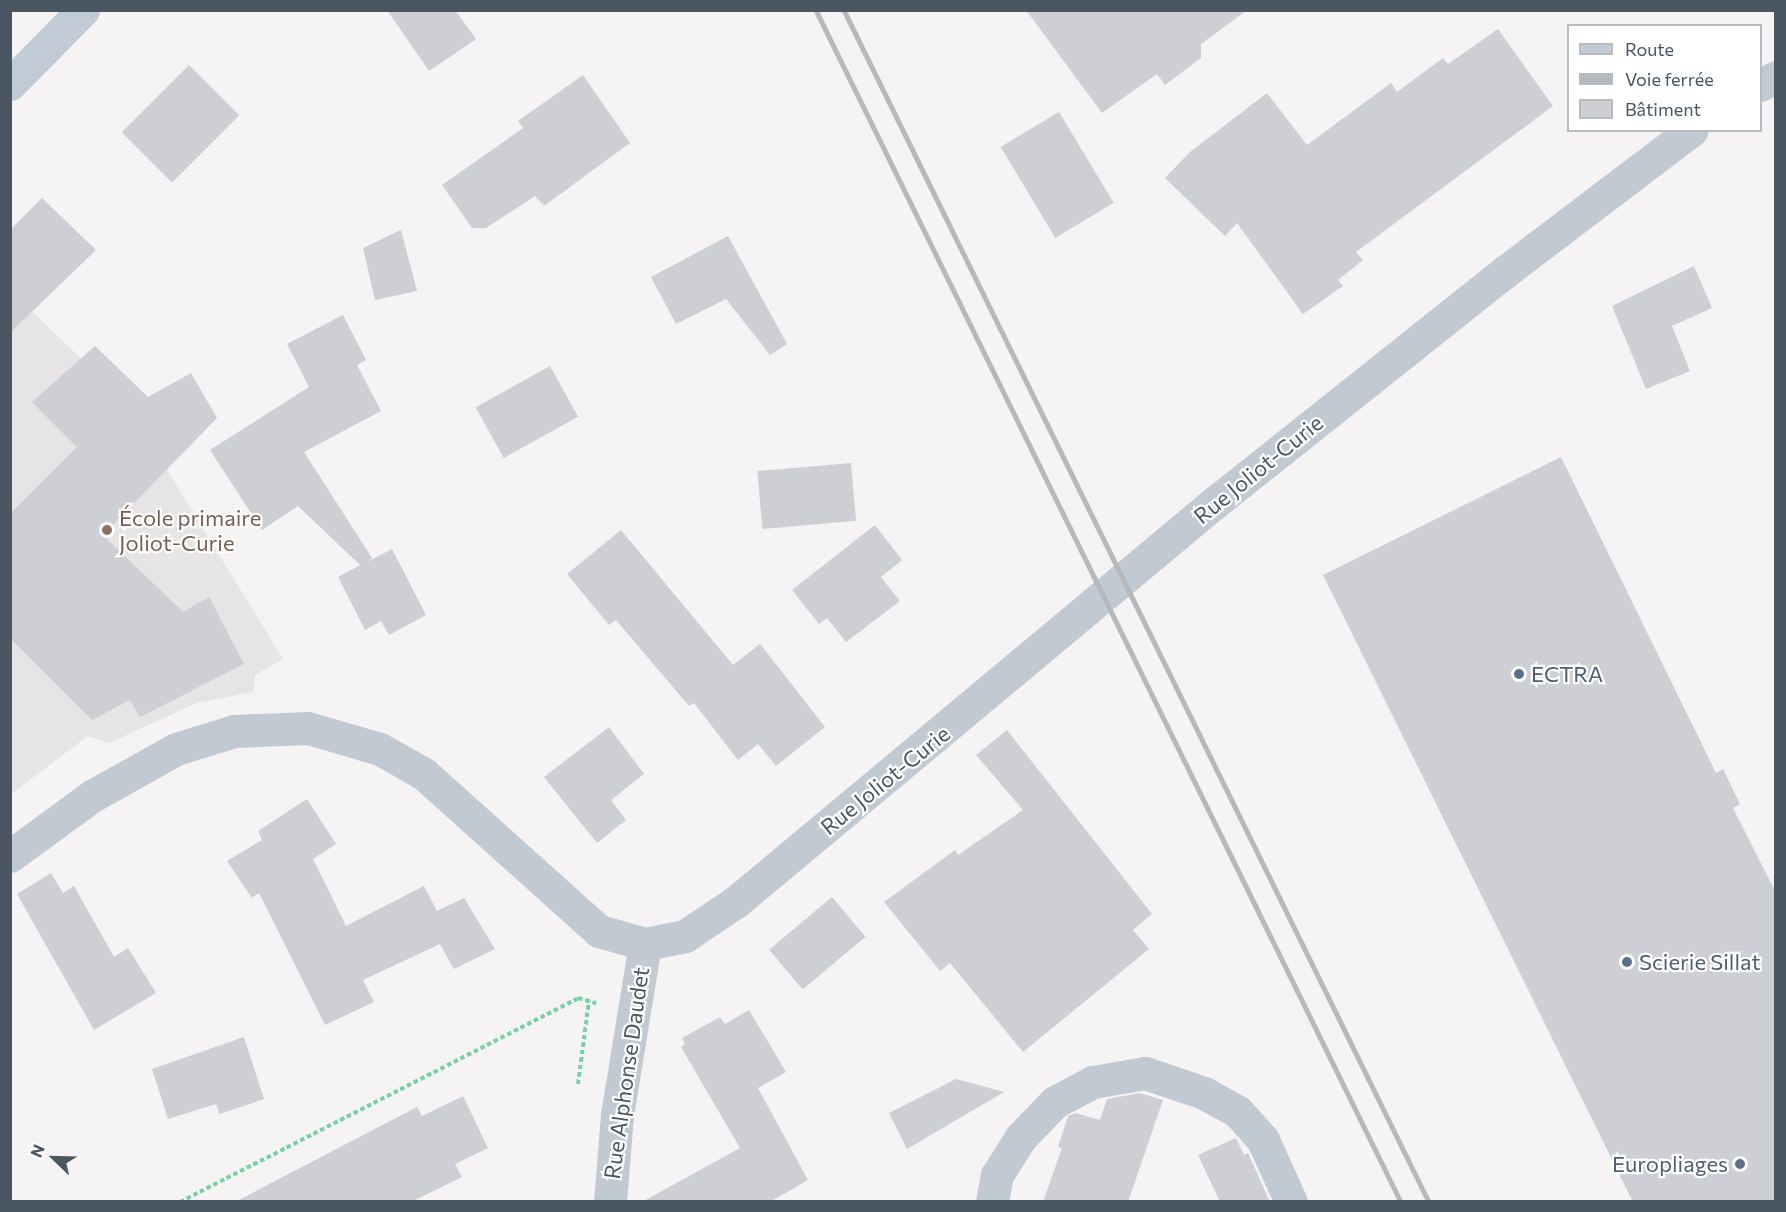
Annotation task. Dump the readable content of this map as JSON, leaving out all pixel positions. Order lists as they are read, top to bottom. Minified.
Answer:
{"streets":{"street":["Rue Joliot-Curie","Rue Alphonse Daudet"]},"crossings":[["Rue Joliot-Curie","Rue Alphonse Daudet"]],"places":["École primaire Joliot-Curie","ECTRA","Scierie Sillat","Europliages"],"legend":["Route","Voie ferrée","Bâtiment"],"north":"top left"}
